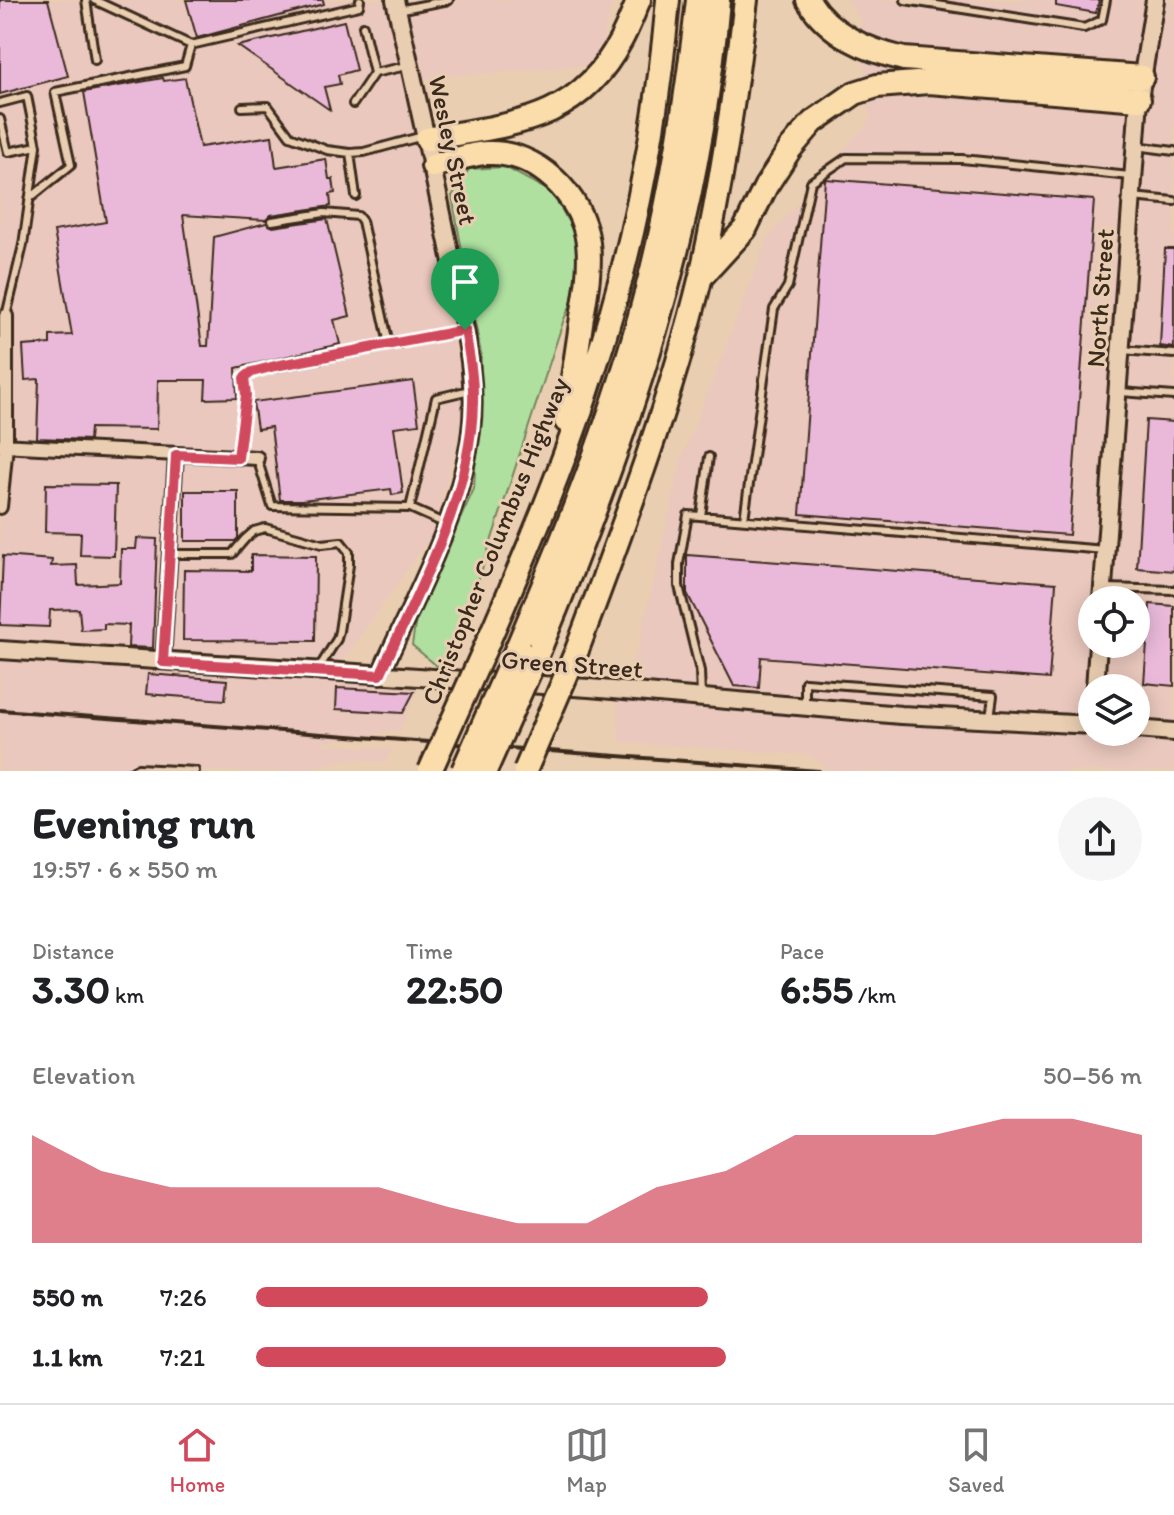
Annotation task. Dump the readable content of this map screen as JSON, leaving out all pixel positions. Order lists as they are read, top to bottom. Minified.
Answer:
{"streets":{"highway":["Christopher Columbus Highway"],"street":["Wesley Street","North Street","Green Street"]},"crossings":[["Wesley Street","Green Street"]],"page":{"heading":["Evening run","19:57 · 6 × 550 m"],"stats":[["Distance","3.30 km"],["Time","22:50"],["Pace","6:55 /km"]],"chart":["Elevation","50–56 m"],"list":[{"name":"550 m","note":"7:26"},{"name":"1.1 km","note":"7:21"}],"tabs":["Home","Map","Saved"]}}
